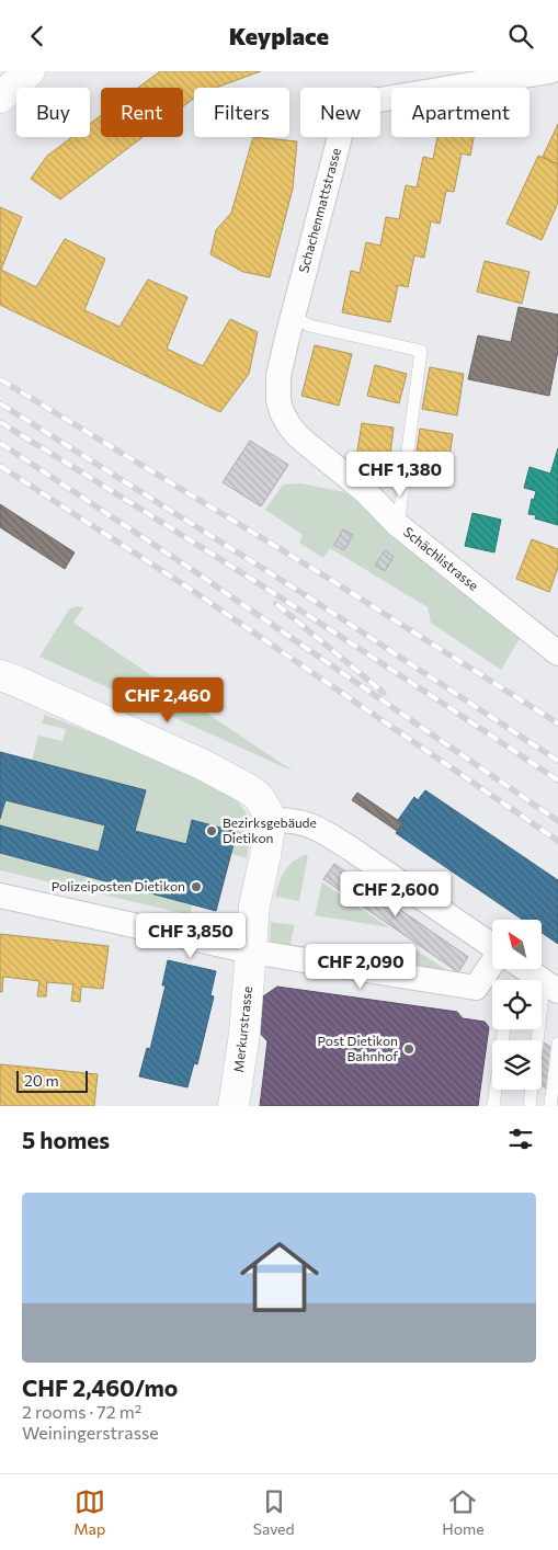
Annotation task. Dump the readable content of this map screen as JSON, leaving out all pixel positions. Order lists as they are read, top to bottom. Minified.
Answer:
{"streets":{"street":["Schachenmattstrasse","Schächlistrasse","Merkurstrasse"]},"crossings":[["Schachenmattstrasse","Schächlistrasse"]],"places":["Bezirksgebäude Dietikon","Polizeiposten Dietikon","Post Dietikon Bahnhof"],"scale_bar":"20 m","north":"top left","page":{"header":"Keyplace","chip":["Buy","Rent","Filters","New","Apartment"],"price":["CHF 1,380","CHF 2,460","CHF 2,600","CHF 3,850","CHF 2,090"],"scale":"20 m","heading":"5 homes","list":[{"name":"CHF 2,460/mo","note":"2 rooms · 72 m² · Weiningerstrasse"}],"tabs":["Map","Saved","Home"]}}
